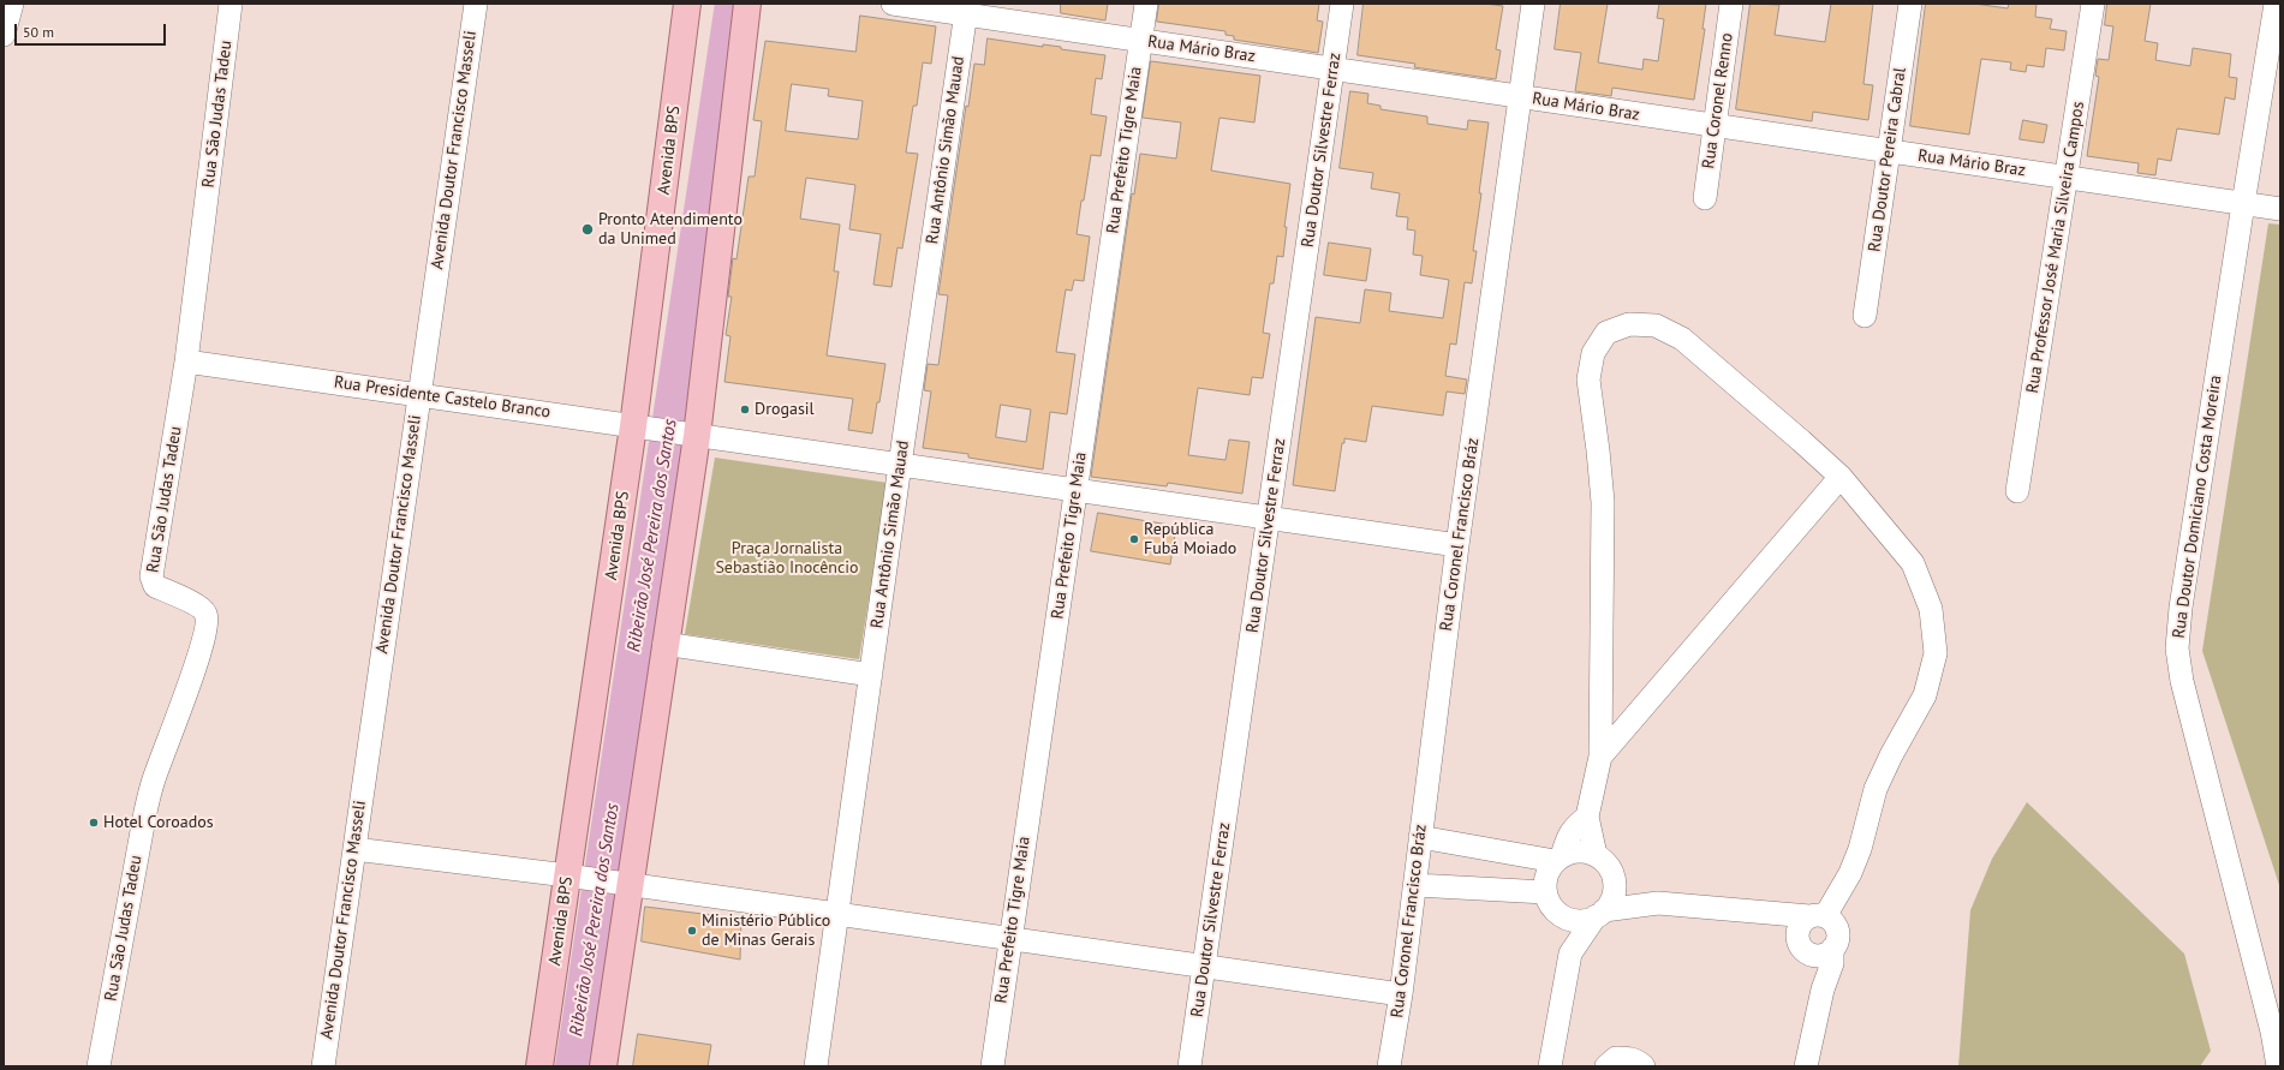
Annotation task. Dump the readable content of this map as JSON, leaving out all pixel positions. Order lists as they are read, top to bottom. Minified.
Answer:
{"streets":{"main road":["Avenida BPS"],"street":["Rua Mário Braz","Rua Coronel Renno","Rua São Judas Tadeu","Avenida Doutor Francisco Masseli","Rua Antônio Simão Mauad","Rua Prefeito Tigre Maia","Rua Doutor Silvestre Ferraz","Rua Doutor Pereira Cabral","Rua Professor José Maria Silveira Campos","Rua Presidente Castelo Branco","Rua Doutor Domiciano Costa Moreira","Rua Coronel Francisco Bráz"]},"crossings":[["Rua Mário Braz","Rua Coronel Renno"],["Rua Mário Braz","Rua Antônio Simão Mauad"],["Rua Mário Braz","Rua Prefeito Tigre Maia"],["Rua Mário Braz","Rua Doutor Silvestre Ferraz"],["Rua Mário Braz","Rua Doutor Pereira Cabral"],["Rua Mário Braz","Rua Professor José Maria Silveira Campos"],["Rua Mário Braz","Rua Doutor Domiciano Costa Moreira"],["Rua Mário Braz","Rua Coronel Francisco Bráz"],["Rua São Judas Tadeu","Rua Presidente Castelo Branco"],["Avenida Doutor Francisco Masseli","Rua Presidente Castelo Branco"],["Avenida BPS","Rua Presidente Castelo Branco"]],"water":["Ribeirão José Pereira dos Santos"],"parks":["Praça Jornalista Sebastião Inocêncio"],"places":["Pronto Atendimento da Unimed","Drogasil","República Fubá Moiado","Hotel Coroados","Ministério Público de Minas Gerais"],"scale_bar":"50 m"}
